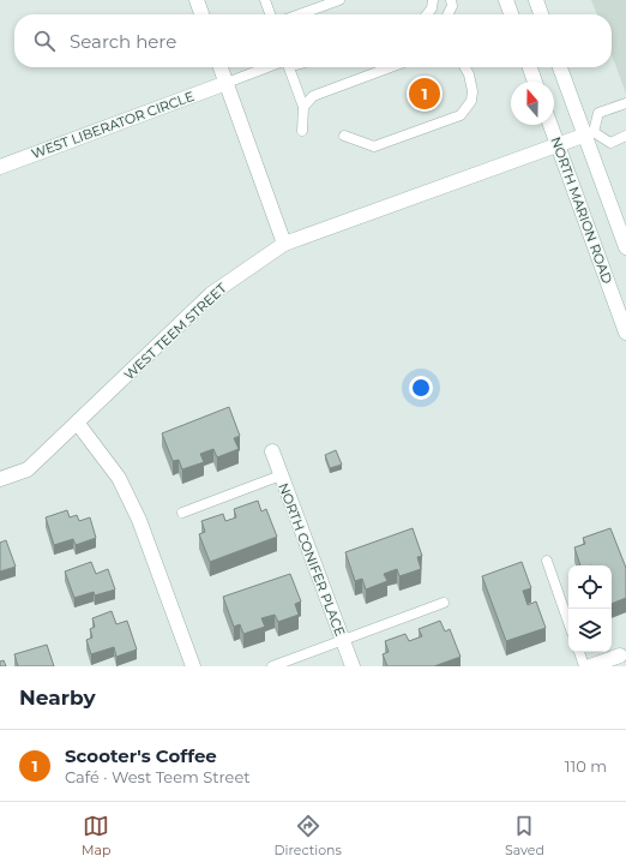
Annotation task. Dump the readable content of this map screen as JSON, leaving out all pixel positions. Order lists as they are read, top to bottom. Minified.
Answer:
{"streets":{"street":["WEST LIBERATOR CIRCLE","NORTH MARION ROAD","WEST TEEM STREET","NORTH CONIFER PLACE"]},"crossings":[["NORTH MARION ROAD","WEST TEEM STREET"]],"north":"top","page":{"search":"Search here","pins":"1","heading":"Nearby","list":[{"mark":"1","name":"Scooter's Coffee","note":"Café · West Teem Street","value":"110 m"}],"nav":["Map","Directions","Saved"]}}
